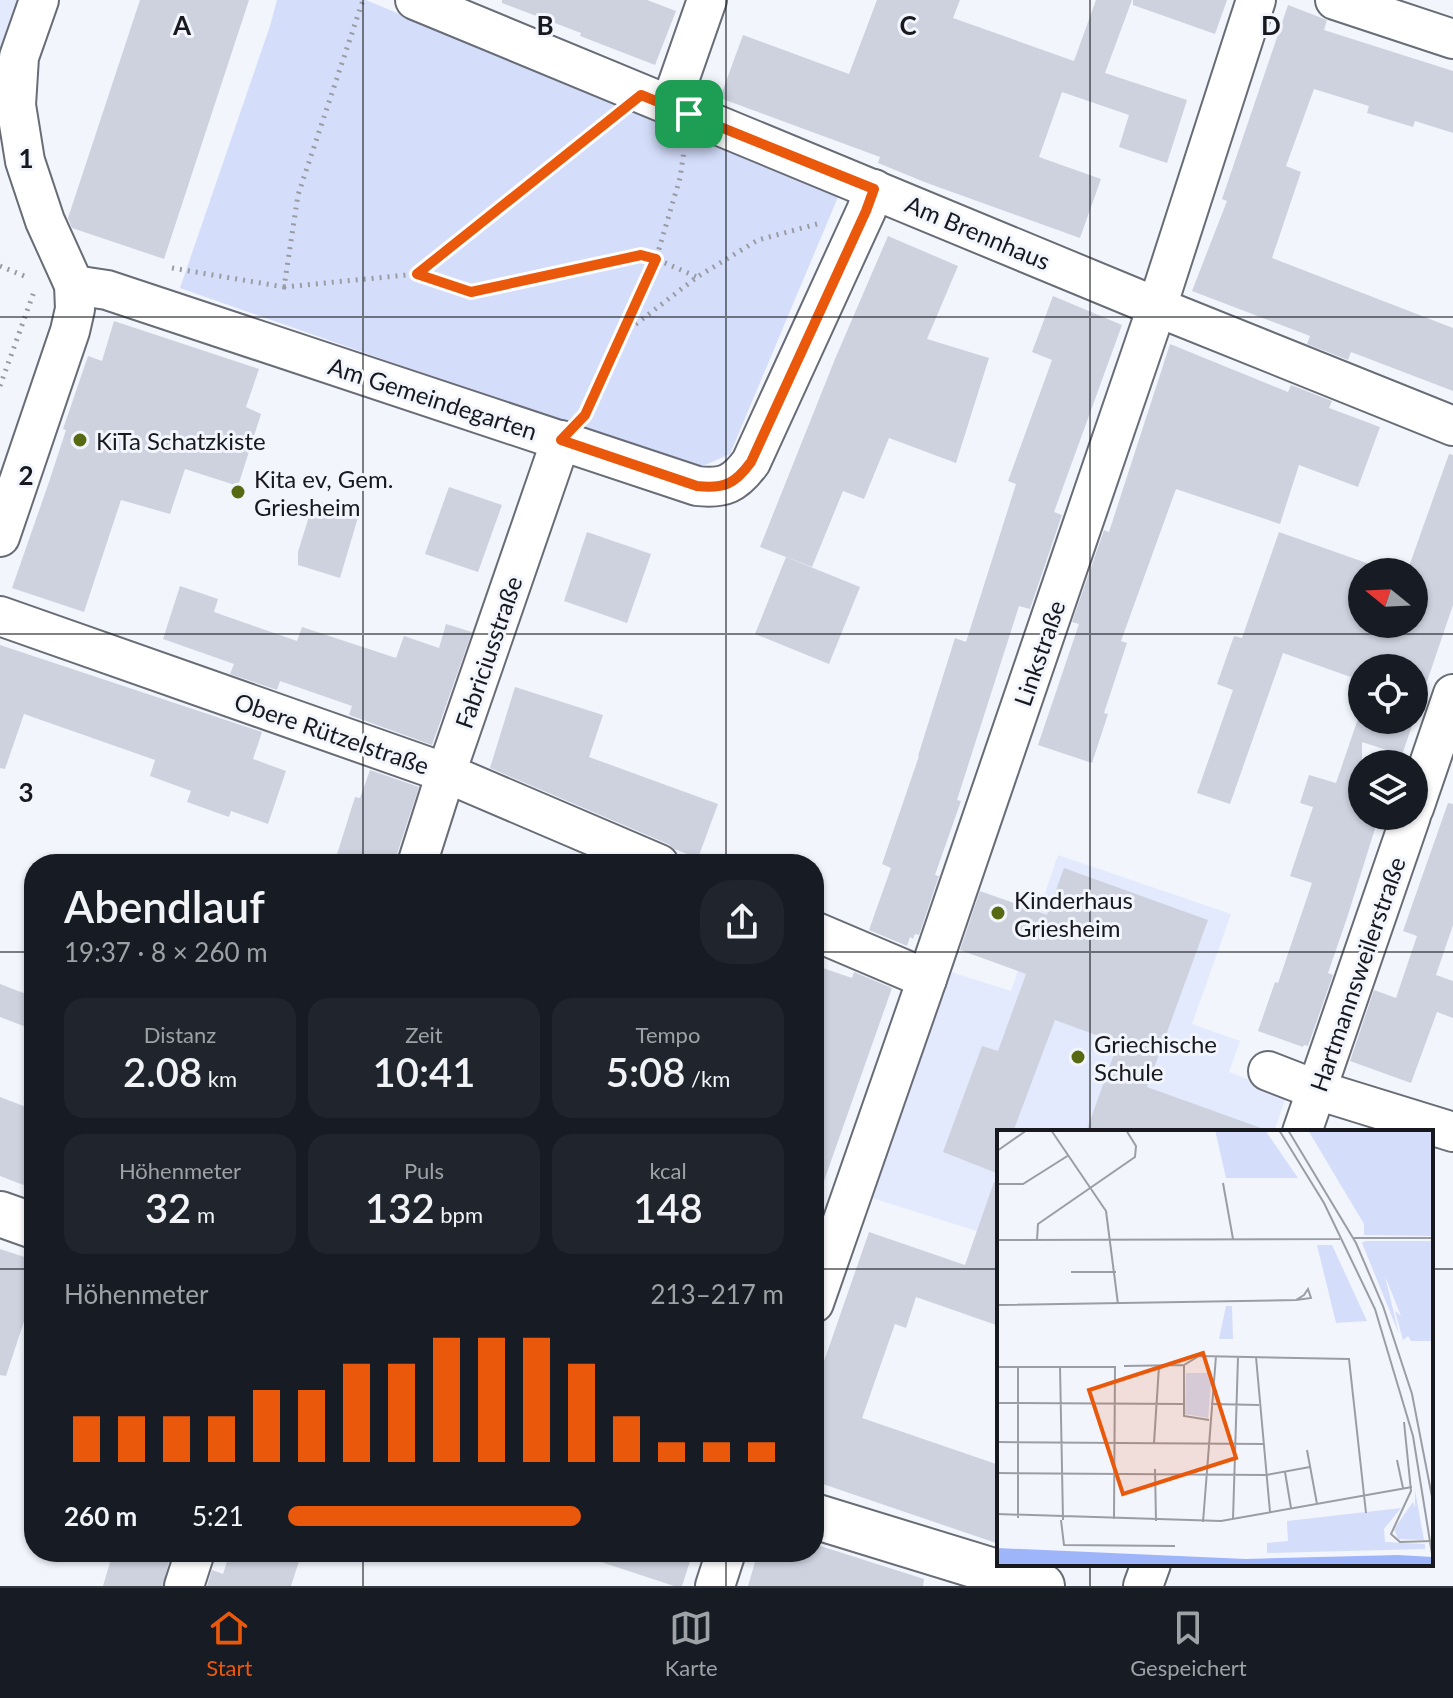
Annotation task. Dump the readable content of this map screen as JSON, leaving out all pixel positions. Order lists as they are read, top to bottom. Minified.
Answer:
{"streets":{"street":["Am Brennhaus","Am Gemeindegarten","Fabriciusstraße","Linkstraße","Obere Rützelstraße","Hartmannsweilerstraße"]},"crossings":[["Am Brennhaus","Am Gemeindegarten"],["Am Brennhaus","Linkstraße"],["Am Gemeindegarten","Fabriciusstraße"],["Fabriciusstraße","Obere Rützelstraße"]],"places":["KiTa Schatzkiste","Kita ev, Gem. Griesheim","Kinderhaus Griesheim","Griechische Schule"],"north":"left","page":{"heading":["Abendlauf","19:37 · 8 × 260 m"],"stats":[["Distanz","2.08 km"],["Zeit","10:41"],["Tempo","5:08 /km"],["Höhenmeter","32 m"],["Puls","132 bpm"],["kcal","148"]],"chart":["Höhenmeter","213–217 m"],"list":[{"name":"260 m","note":"5:21"}],"tabs":["Start","Karte","Gespeichert"]},"grid":{"columns":["A","B","C","D"],"rows":["1","2","3"]}}
